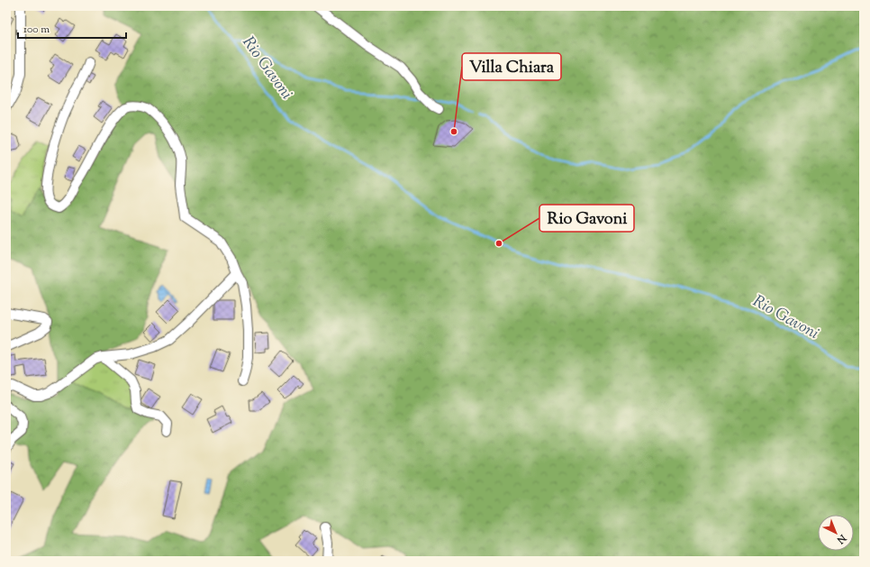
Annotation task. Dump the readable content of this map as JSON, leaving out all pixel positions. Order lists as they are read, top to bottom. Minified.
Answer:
{"water":["Rio Gavoni"],"places":["Villa Chiara","Rio Gavoni"],"scale_bar":"100 m","north":"bottom right"}
